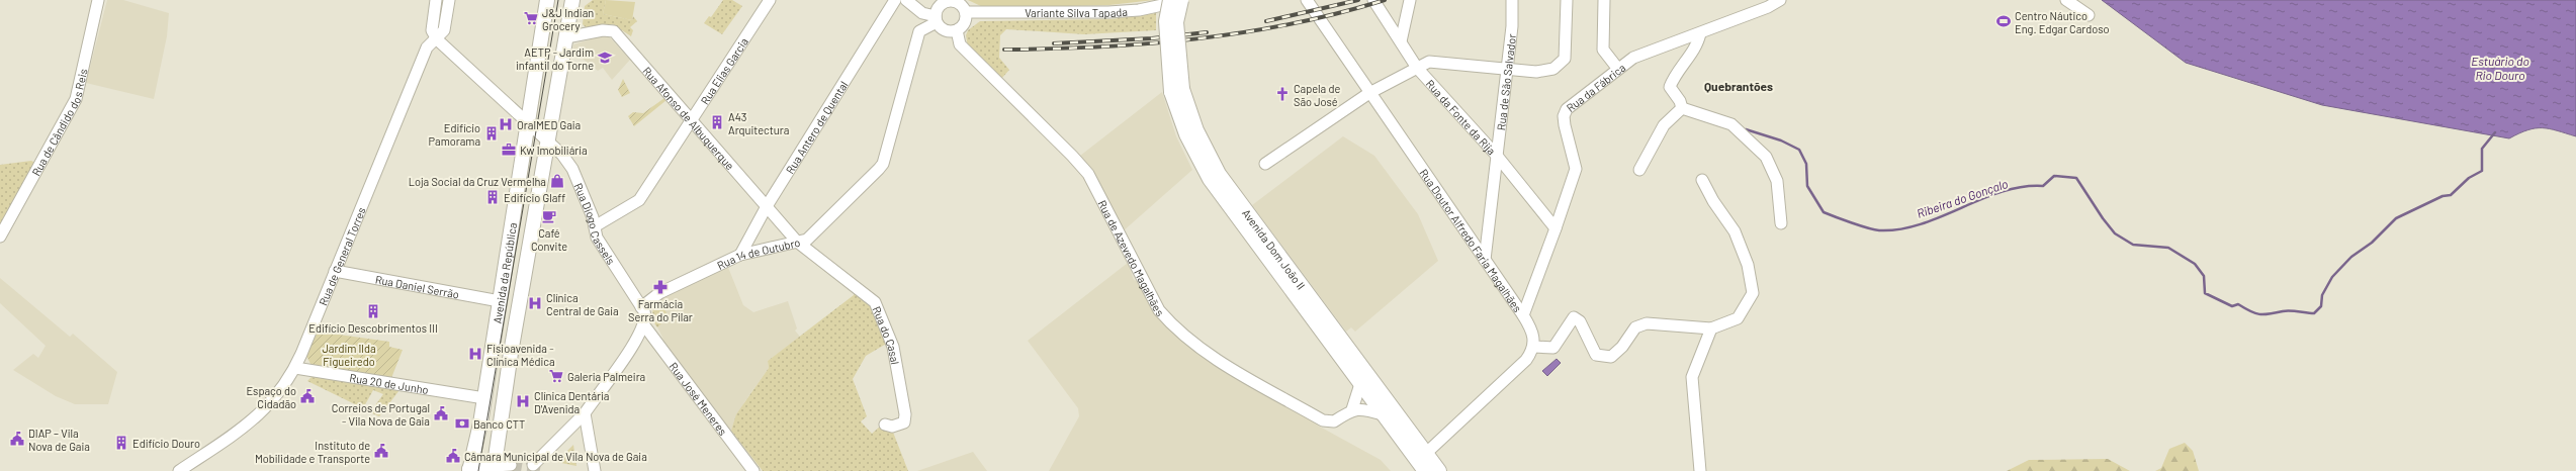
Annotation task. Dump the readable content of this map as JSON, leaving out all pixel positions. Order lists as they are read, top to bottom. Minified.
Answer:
{"streets":{"main road":["Avenida Dom João II","Avenida da República"],"street":["Variante Silva Tapada","Rua Elias Garcia","Rua de São Salvador","Rua da Fábrica","Rua da Fonte da Rija","Rua Afonso de Albuquerque","Rua de Cândido dos Reis","Rua Antero de Quental","Rua Diogo Cassels","Rua Doutor Alfredo Faria Magalhães","Rua 14 de Outubro","Rua de General Torres","Rua de Azevedo Magalhães","Rua Daniel Serrão","Rua do Casal","Rua 20 de Junho","Rua José Meneres"]},"crossings":[["Variante Silva Tapada","Rua 14 de Outubro"],["Variante Silva Tapada","Rua de Azevedo Magalhães"],["Rua Elias Garcia","Rua Afonso de Albuquerque"],["Rua Elias Garcia","Rua Diogo Cassels"],["Rua de São Salvador","Rua da Fonte da Rija"],["Rua de São Salvador","Rua Doutor Alfredo Faria Magalhães"],["Rua da Fábrica","Rua da Fonte da Rija"],["Rua da Fábrica","Rua Doutor Alfredo Faria Magalhães"],["Rua Afonso de Albuquerque","Rua Antero de Quental"],["Rua Afonso de Albuquerque","Rua 14 de Outubro"],["Rua Afonso de Albuquerque","Avenida da República"],["Rua Afonso de Albuquerque","Rua do Casal"],["Rua Antero de Quental","Rua 14 de Outubro"],["Rua Diogo Cassels","Rua 14 de Outubro"],["Rua Diogo Cassels","Avenida da República"],["Rua 14 de Outubro","Rua de Azevedo Magalhães"],["Rua 14 de Outubro","Rua do Casal"],["Rua de General Torres","Rua Daniel Serrão"],["Rua de General Torres","Rua 20 de Junho"],["Avenida da República","Rua Daniel Serrão"],["Avenida da República","Rua 20 de Junho"]],"districts":["Quebrantões"],"water":["Estuário do Rio Douro","Ribeira do Gonçalo"],"parks":["Jardim Ilda Figueiredo"],"places":{"supermarket":["J&J Indian Grocery","Galeria Palmeira"],"sports":["Centro Náutico Eng. Edgar Cardoso"],"school or university":["AETP - Jardim infantil do Torne"],"church":["Capela de São José"],"building":["A43 Arquitectura","Edifício Pamorama","Edifício Glaff","Edifício Descobrimentos III","Edifício Douro"],"hospital":["OralMED Gaia","Clínica Central de Gaia","Fisioavenida - Clínica Médica","Clínica Dentária D'Avenida"],"office":["Kw Imobiliária"],"shop":["Loja Social da Cruz Vermelha"],"cafe":["Café Convite"],"pharmacy":["Farmácia Serra do Pilar"],"public building":["Espaço do Cidadão","Correios de Portugal - Vila Nova de Gaia","DIAP – Vila Nova de Gaia","Instituto de Mobilidade e Transporte","Câmara Municipal de Vila Nova de Gaia"],"bank":["Banco CTT"]}}
